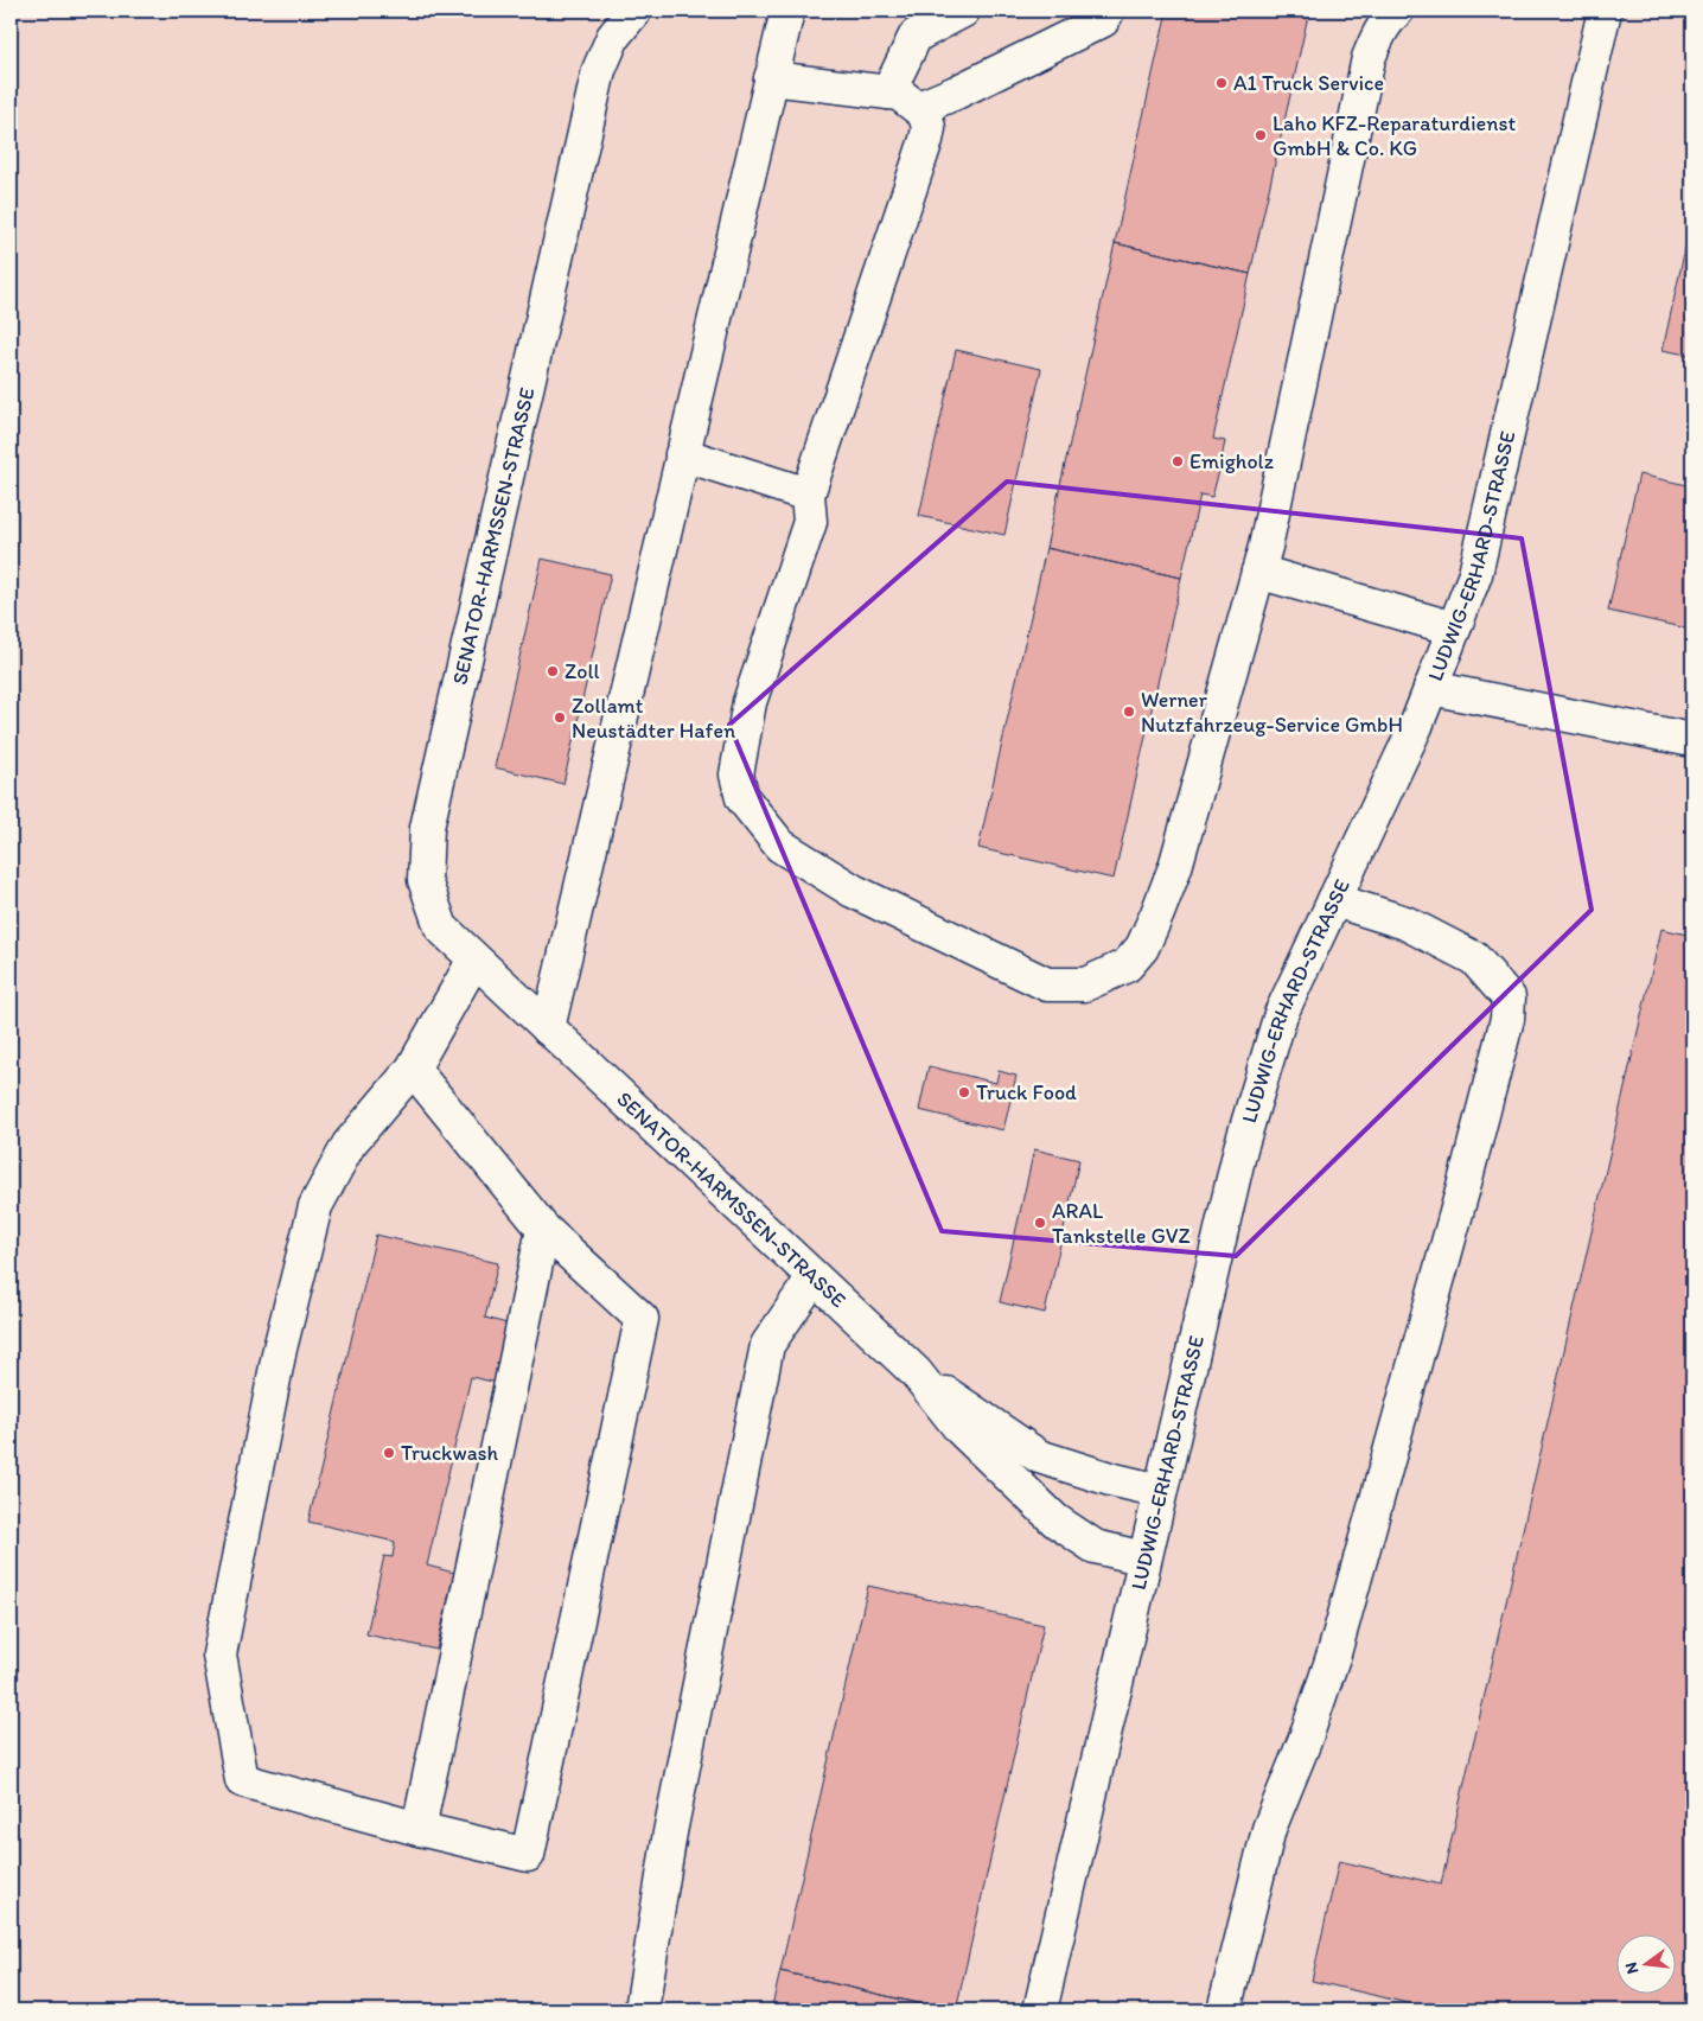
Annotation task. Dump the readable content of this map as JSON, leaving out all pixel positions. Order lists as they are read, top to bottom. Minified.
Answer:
{"streets":{"street":["SENATOR-HARMSSEN-STRASSE","LUDWIG-ERHARD-STRASSE"]},"crossings":[["SENATOR-HARMSSEN-STRASSE","LUDWIG-ERHARD-STRASSE"]],"places":["A1 Truck Service","Laho KFZ-Reparaturdienst GmbH & Co. KG","Emigholz","Zoll","Werner Nutzfahrzeug-Service GmbH","Zollamt Neustädter Hafen","Truck Food","ARAL Tankstelle GVZ","Truckwash"],"north":"left"}
